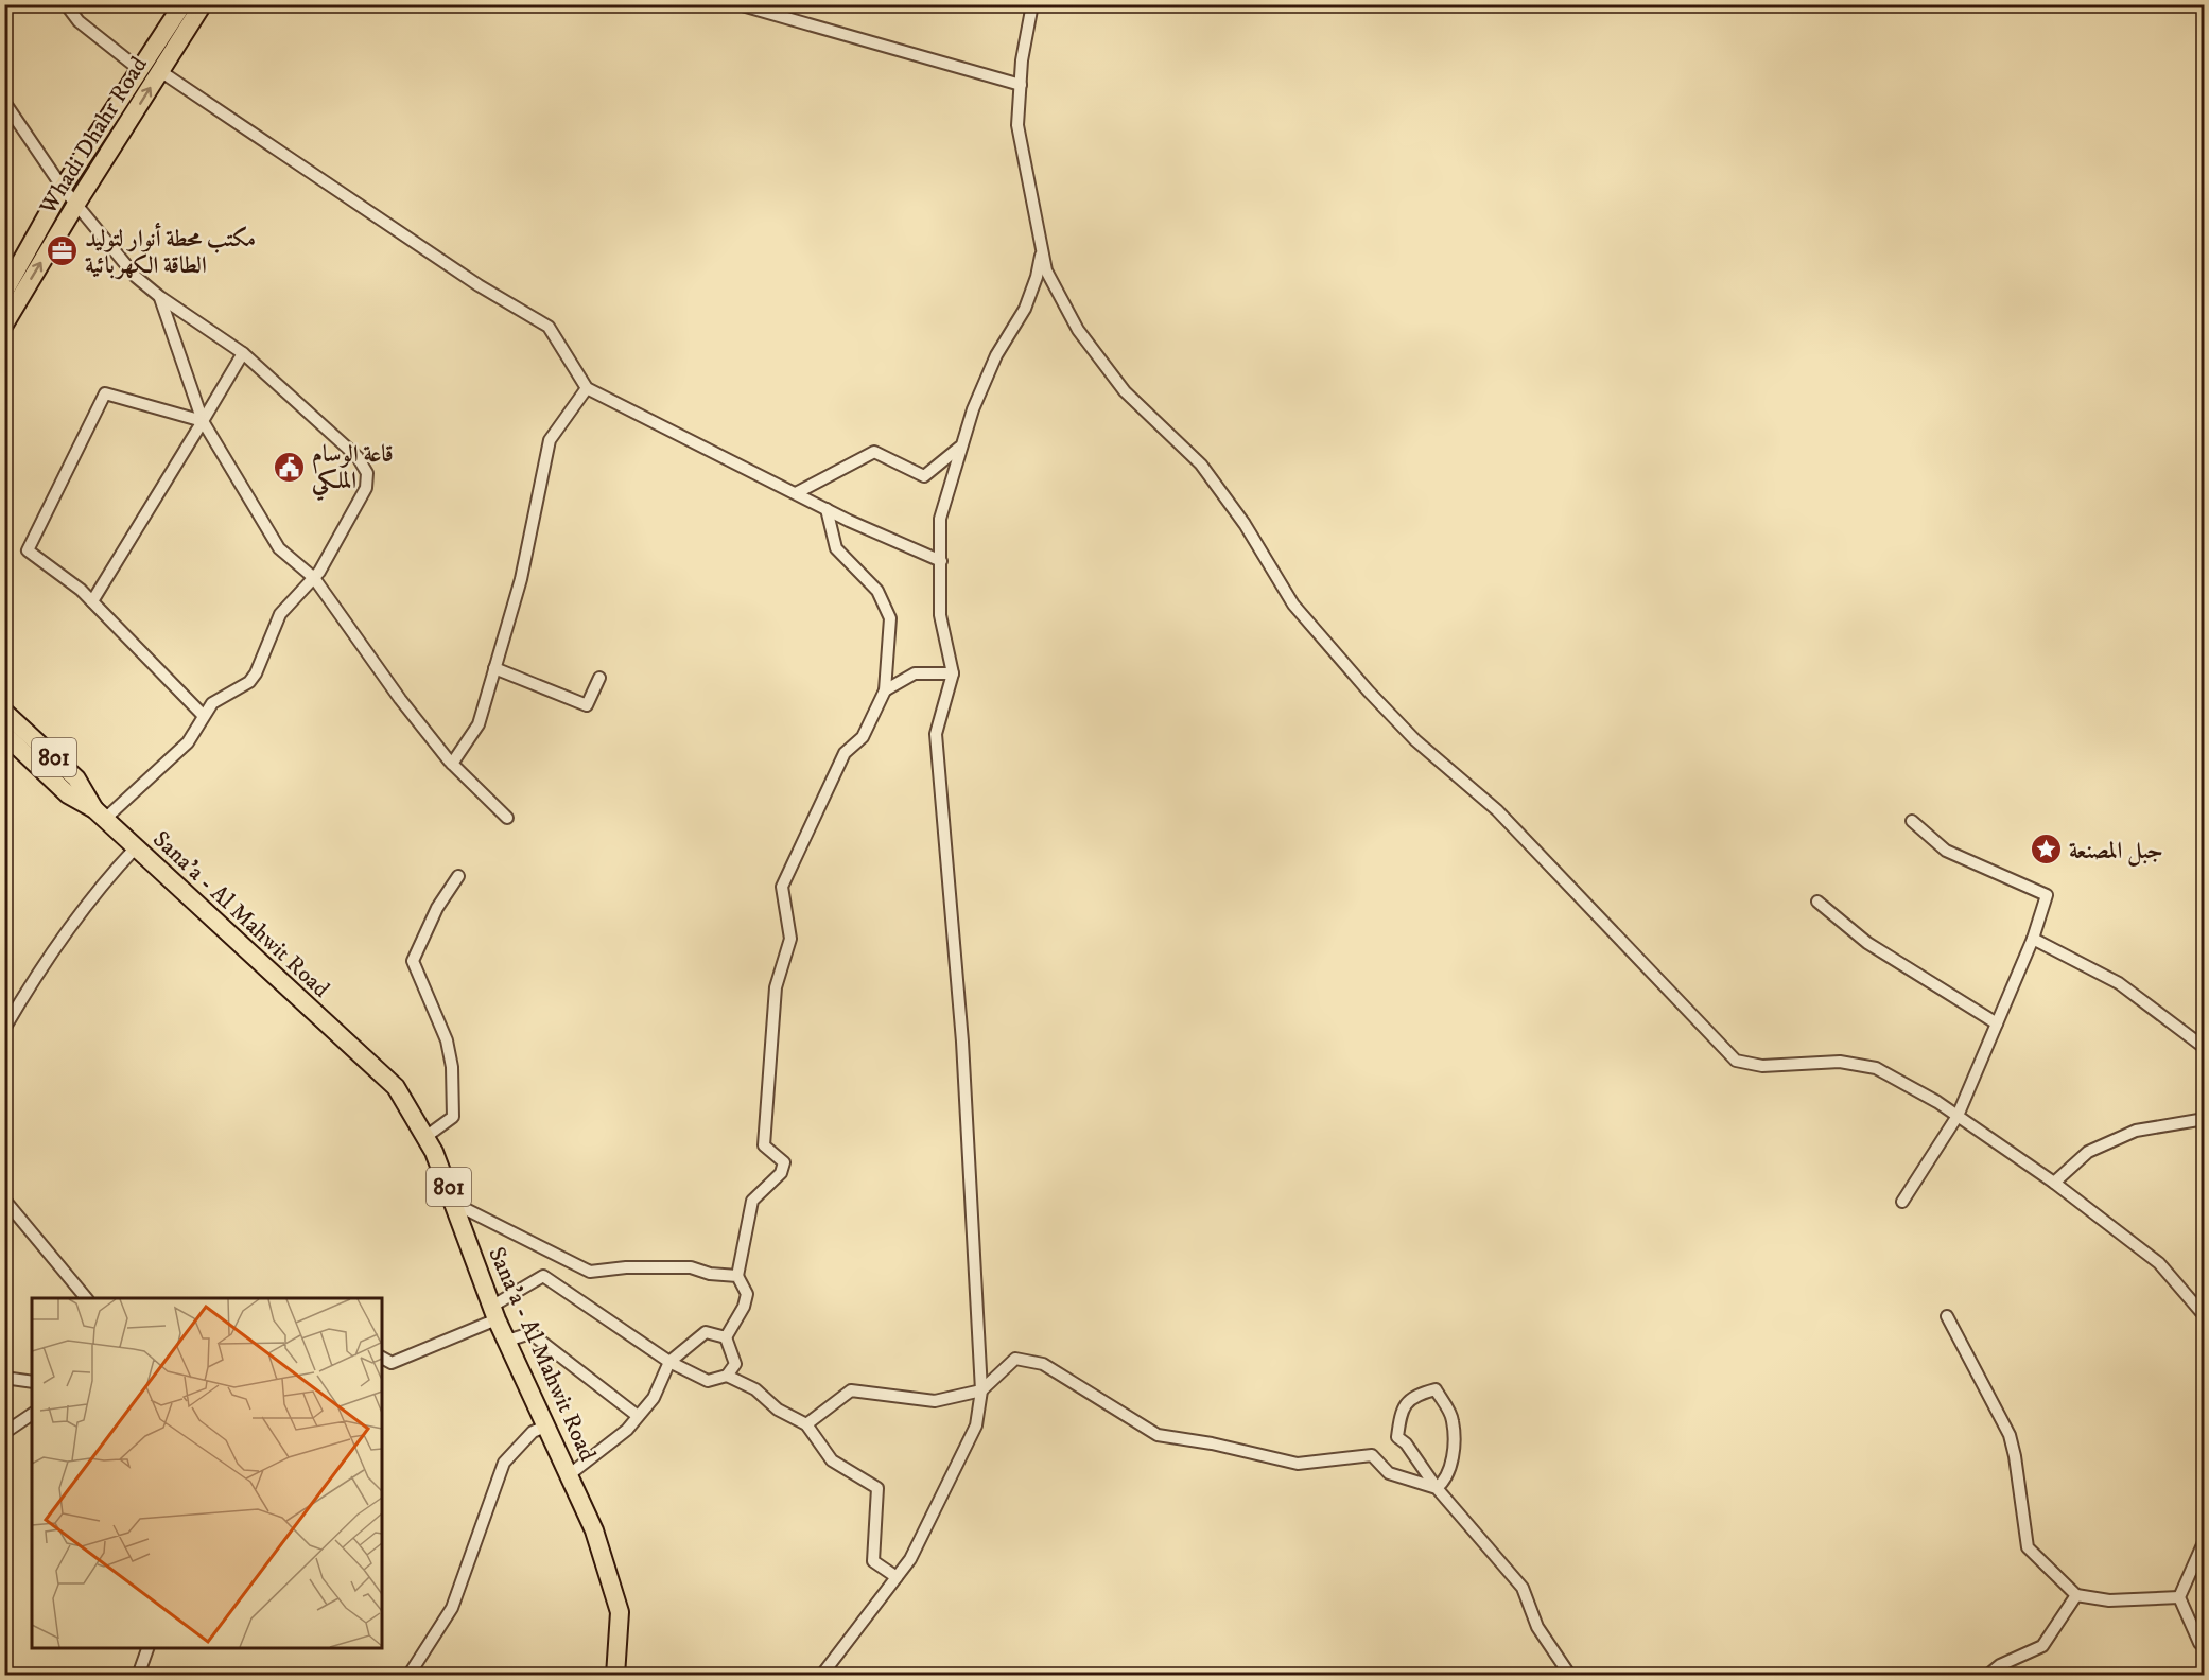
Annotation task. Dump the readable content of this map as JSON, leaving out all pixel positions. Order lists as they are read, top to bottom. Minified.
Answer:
{"streets":{"main road":["Whadi Dhahr Road","801","Sana'a - Al Mahwit Road"]},"places":{"office":["مكتب محطة أنوار لتوليد الطاقة الكهربائية"],"public building":["قاعة الوسام الملكي"],"place":["جبل المصنعة"]}}
